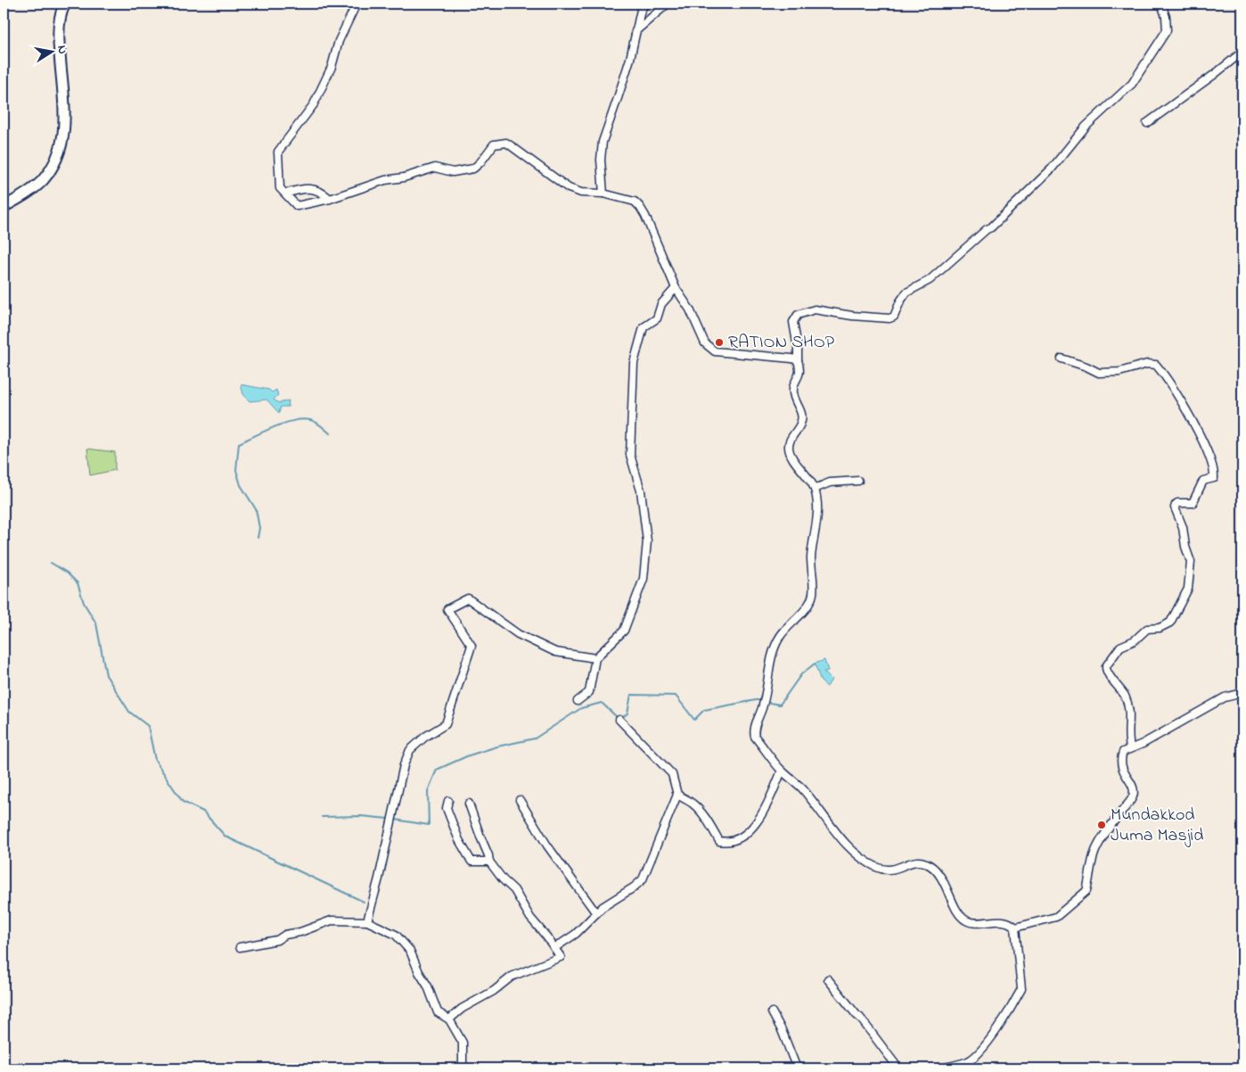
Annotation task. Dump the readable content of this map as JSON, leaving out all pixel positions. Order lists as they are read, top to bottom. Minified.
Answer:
{"places":["RATION SHOP","Mundakkod Juma Masjid"],"north":"right"}
